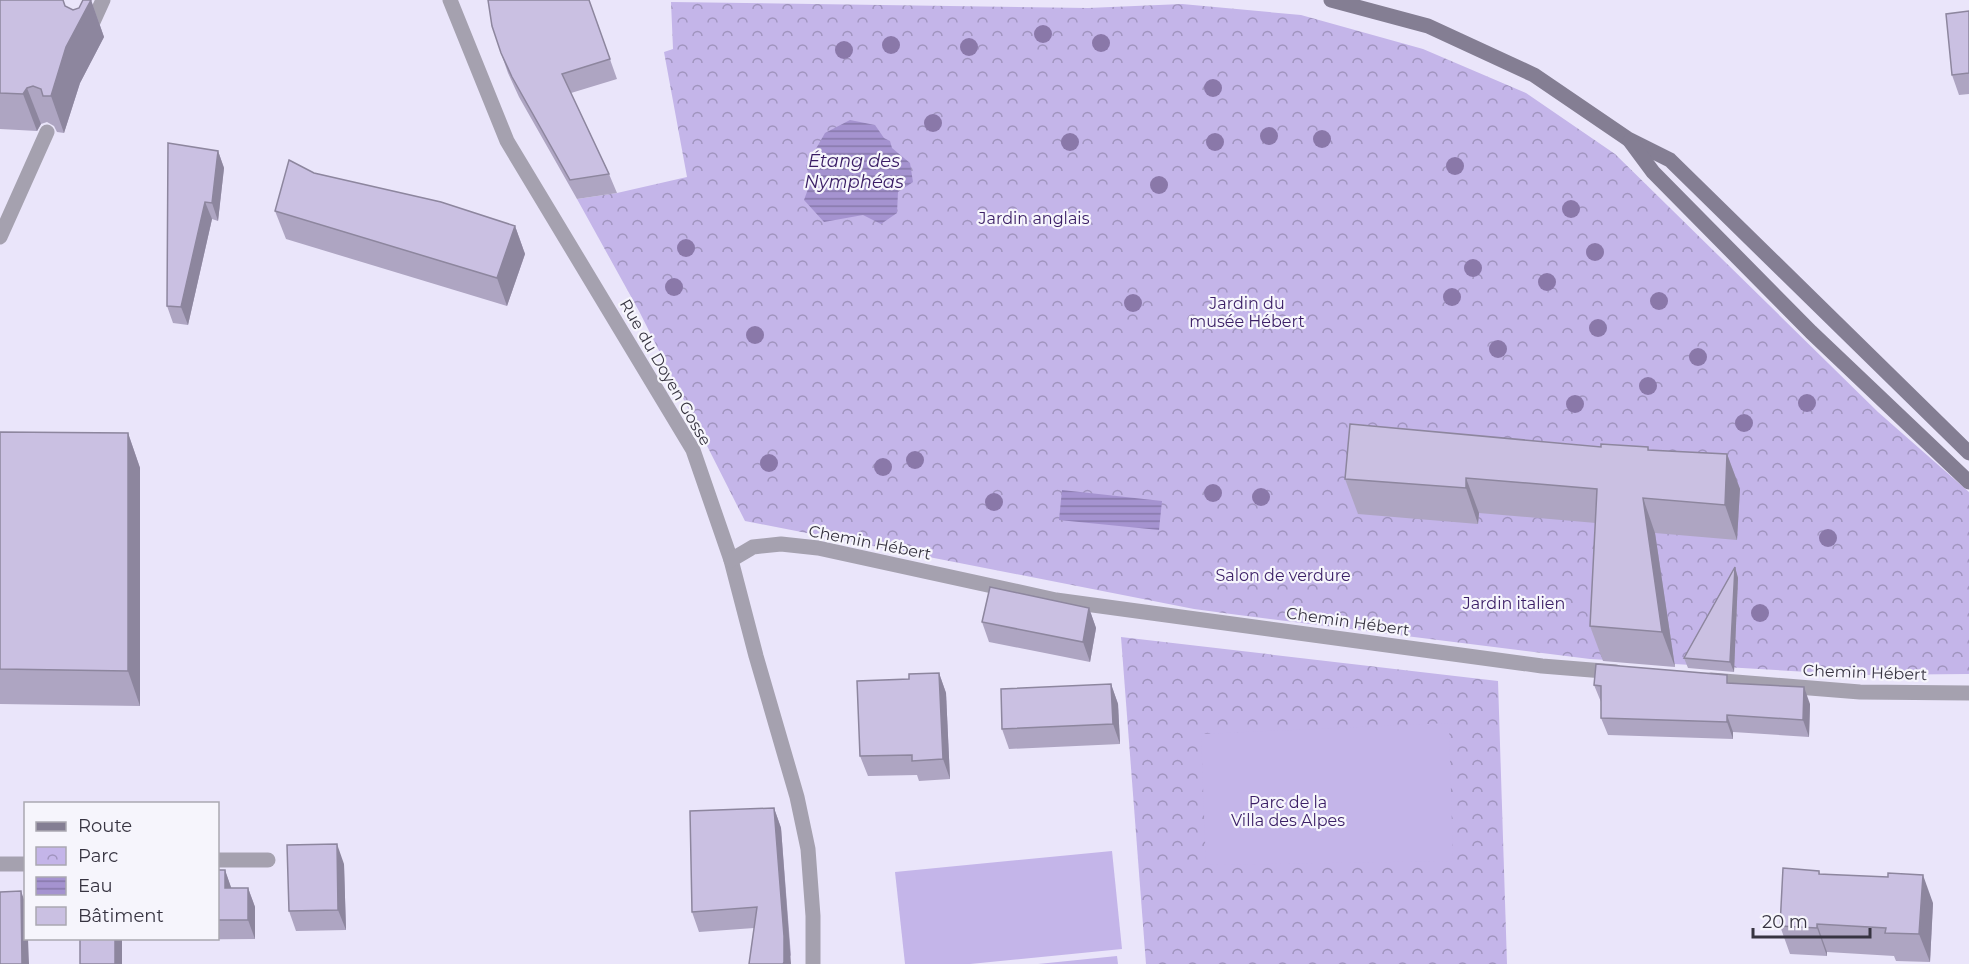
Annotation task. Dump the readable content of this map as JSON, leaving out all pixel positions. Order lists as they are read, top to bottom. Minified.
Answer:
{"streets":{"street":["Rue du Doyen Gosse","Chemin Hébert"]},"crossings":[["Rue du Doyen Gosse","Chemin Hébert"]],"water":["Étang des Nymphéas"],"parks":["Jardin anglais","Jardin du musée Hébert","Salon de verdure","Jardin italien","Parc de la Villa des Alpes"],"legend":["Route","Parc","Eau","Bâtiment"],"scale_bar":"20 m"}
